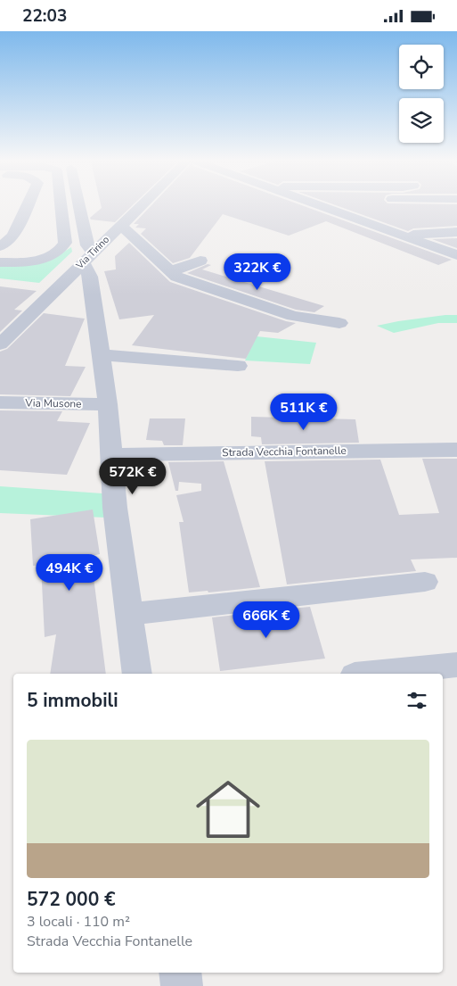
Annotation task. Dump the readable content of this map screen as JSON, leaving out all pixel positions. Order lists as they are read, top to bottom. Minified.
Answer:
{"streets":{"street":["Via Tirino","Via Musone","Strada Vecchia Fontanelle"]},"page":{"status":"22:03","price":["322K €","511K €","572K €","494K €","666K €"],"heading":"5 immobili","list":[{"name":"572 000 €","note":"3 locali · 110 m² · Strada Vecchia Fontanelle"}]}}
